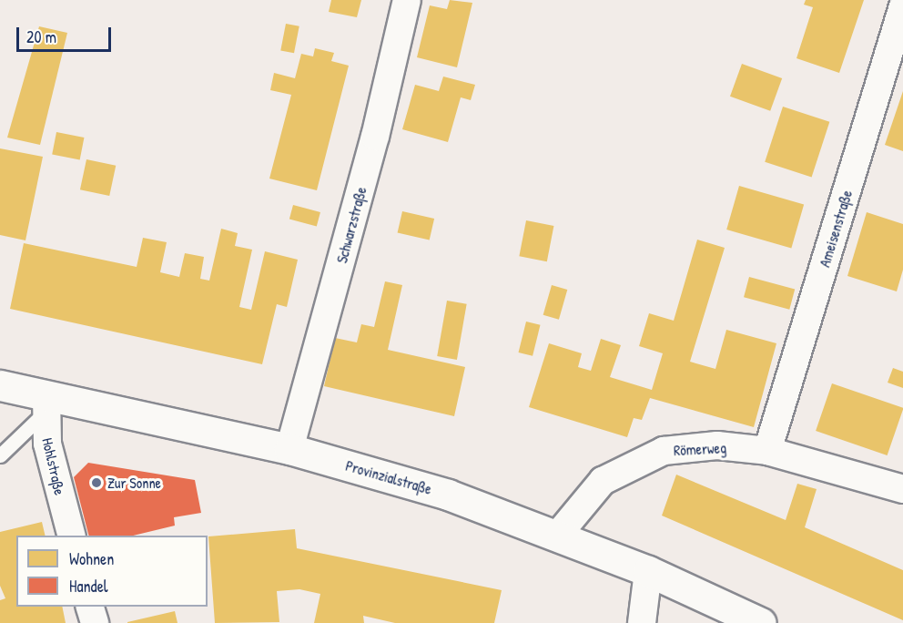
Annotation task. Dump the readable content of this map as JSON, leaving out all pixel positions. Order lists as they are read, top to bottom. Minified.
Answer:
{"streets":{"street":["Schwarzstraße","Ameisenstraße","Römerweg","Hohlstraße","Provinzialstraße"]},"crossings":[["Schwarzstraße","Provinzialstraße"],["Ameisenstraße","Römerweg"],["Römerweg","Provinzialstraße"],["Hohlstraße","Provinzialstraße"]],"places":["Zur Sonne"],"legend":["Wohnen","Handel"],"scale_bar":"20 m"}
